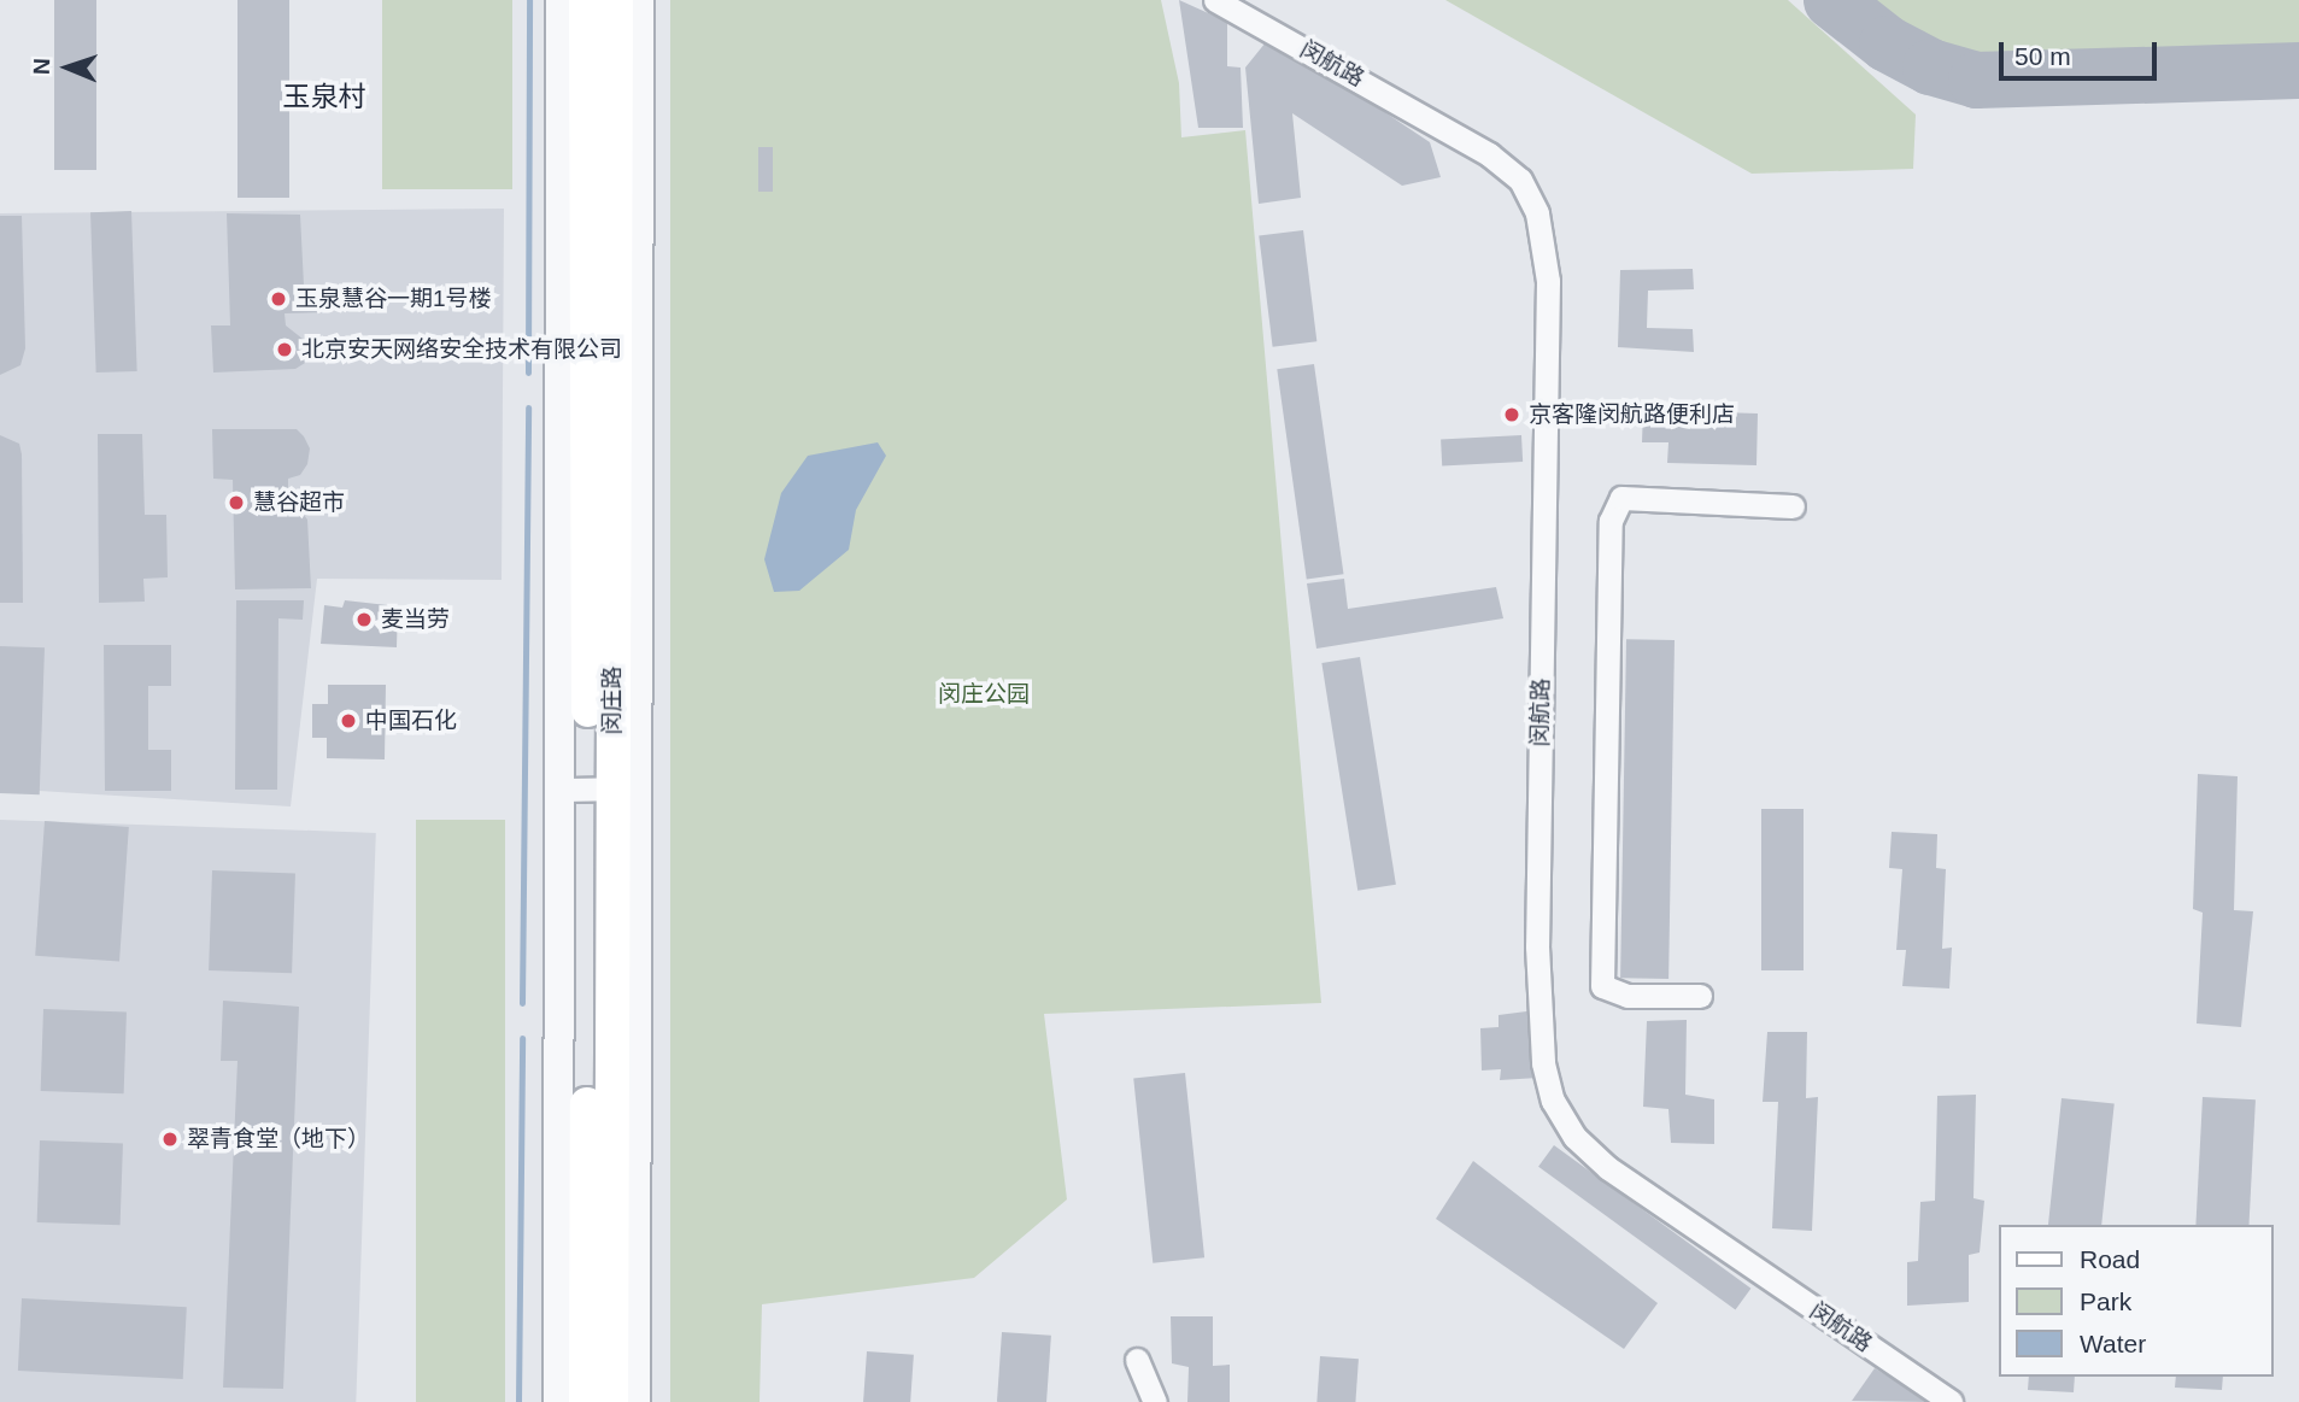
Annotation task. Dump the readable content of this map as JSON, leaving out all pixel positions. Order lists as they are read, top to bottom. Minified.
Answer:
{"streets":{"main road":["闵庄路"],"street":["闵航路"]},"districts":["玉泉村"],"parks":["闵庄公园"],"places":["玉泉慧谷一期1号楼","北京安天网络安全技术有限公司","京客隆闵航路便利店","慧谷超市","麦当劳","中国石化","翠青食堂（地下）"],"legend":["Road","Park","Water"],"scale_bar":"50 m","north":"left"}
